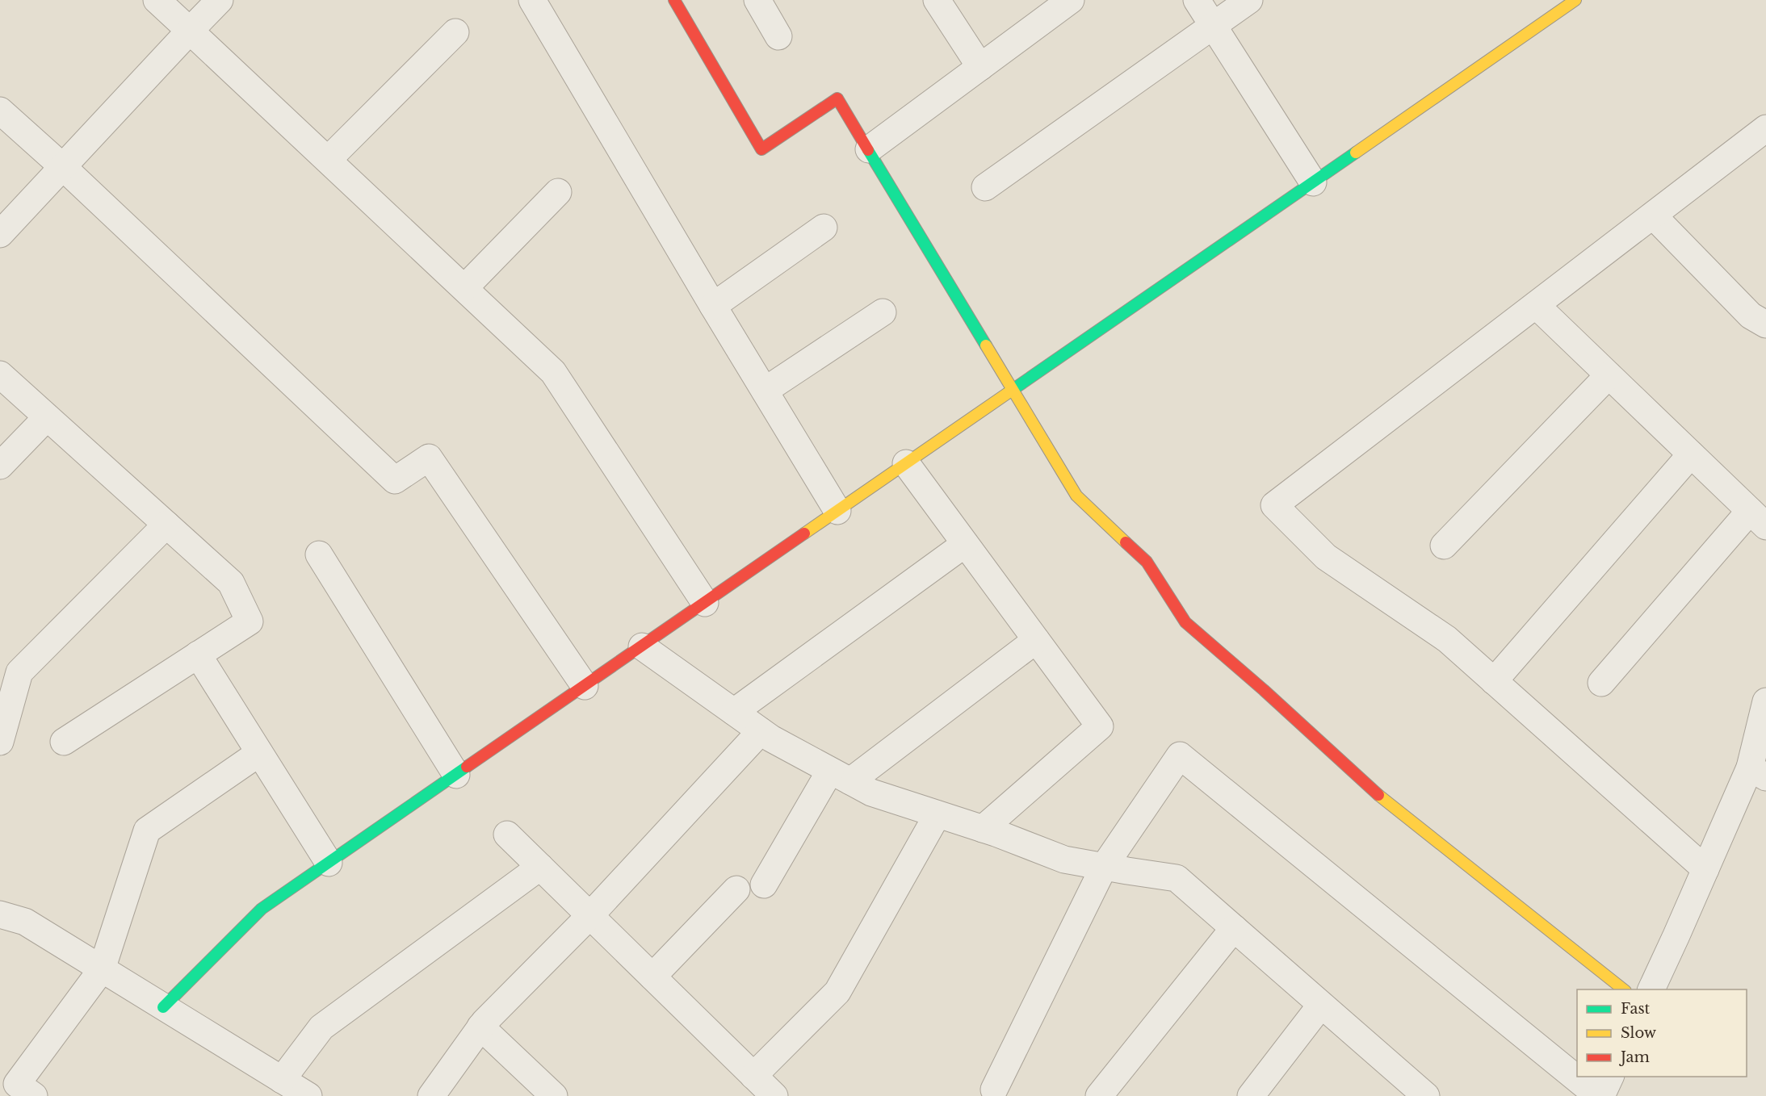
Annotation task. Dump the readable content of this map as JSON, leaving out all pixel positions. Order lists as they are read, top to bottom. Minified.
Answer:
{"legend":["Fast","Slow","Jam"]}
